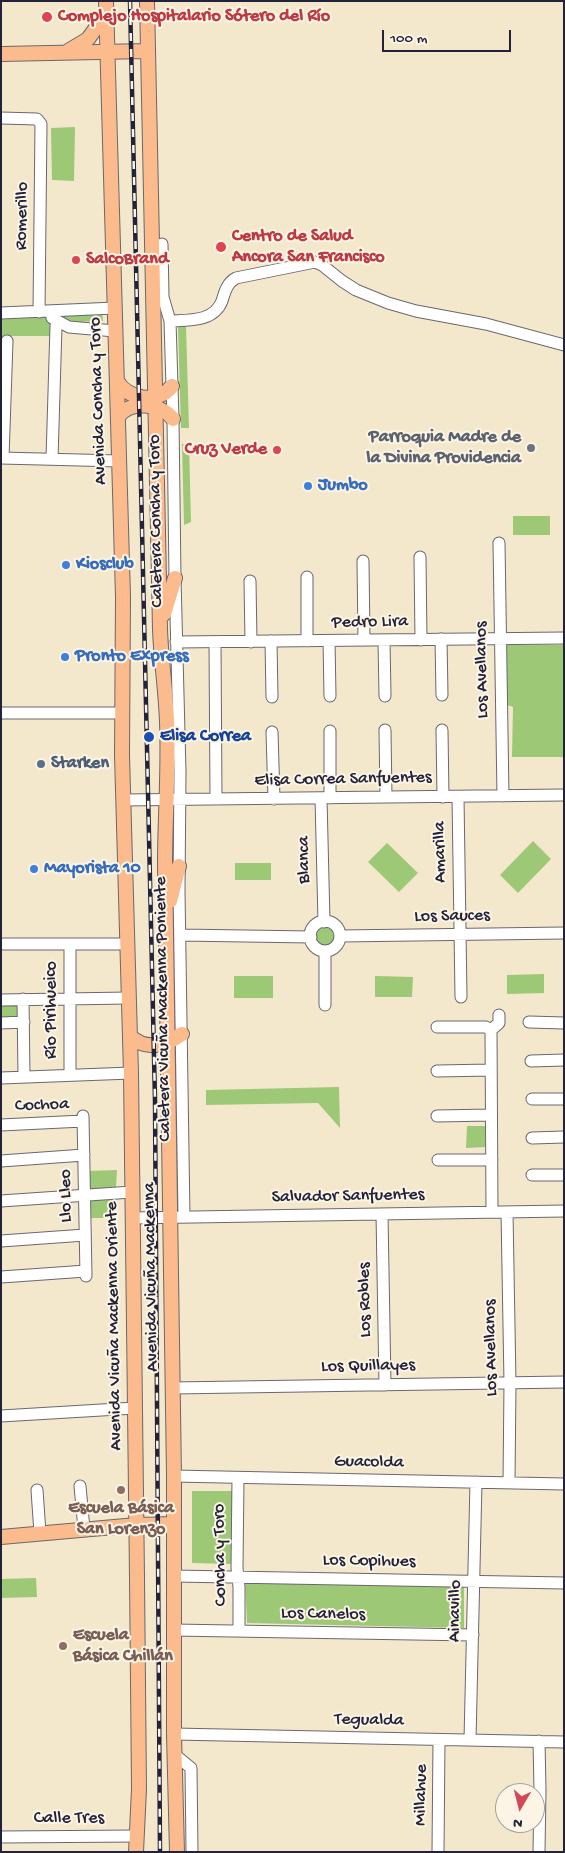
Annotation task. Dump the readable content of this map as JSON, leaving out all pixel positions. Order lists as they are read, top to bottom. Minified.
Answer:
{"streets":{"main road":["Avenida Concha y Toro","Avenida Vicuña Mackenna","Avenida Vicuña Mackenna Oriente"],"street":["Romerillo","Caletera Concha y Toro","Pedro Lira","Los Avellanos","Elisa Correa Sanfuentes","Amarilla","Blanca","Los Sauces","Caletera Vicuña Mackenna Poniente","Río Pirihueico","Cochoa","Llo Lleo","Salvador Sanfuentes","Los Robles","Los Quillayes","Guacolda","Concha y Toro","Los Copihues","Ainavillo","Los Canelos","Tegualda","Millahue","Calle Tres"]},"crossings":[["Avenida Concha y Toro","Elisa Correa Sanfuentes"],["Avenida Concha y Toro","Avenida Vicuña Mackenna Oriente"],["Caletera Concha y Toro","Pedro Lira"],["Caletera Concha y Toro","Elisa Correa Sanfuentes"],["Caletera Concha y Toro","Caletera Vicuña Mackenna Poniente"],["Caletera Concha y Toro","Avenida Vicuña Mackenna"],["Pedro Lira","Los Avellanos"],["Los Avellanos","Elisa Correa Sanfuentes"],["Los Avellanos","Salvador Sanfuentes"],["Los Avellanos","Los Quillayes"],["Los Avellanos","Guacolda"],["Elisa Correa Sanfuentes","Amarilla"],["Elisa Correa Sanfuentes","Blanca"],["Elisa Correa Sanfuentes","Caletera Vicuña Mackenna Poniente"],["Elisa Correa Sanfuentes","Avenida Vicuña Mackenna"],["Elisa Correa Sanfuentes","Avenida Vicuña Mackenna Oriente"],["Amarilla","Los Sauces"],["Blanca","Los Sauces"],["Caletera Vicuña Mackenna Poniente","Salvador Sanfuentes"],["Caletera Vicuña Mackenna Poniente","Avenida Vicuña Mackenna"],["Cochoa","Llo Lleo"],["Salvador Sanfuentes","Avenida Vicuña Mackenna"],["Salvador Sanfuentes","Los Robles"],["Salvador Sanfuentes","Avenida Vicuña Mackenna Oriente"],["Avenida Vicuña Mackenna","Los Quillayes"],["Avenida Vicuña Mackenna","Guacolda"],["Avenida Vicuña Mackenna","Los Copihues"],["Avenida Vicuña Mackenna","Los Canelos"],["Avenida Vicuña Mackenna","Tegualda"],["Los Robles","Los Quillayes"],["Avenida Vicuña Mackenna Oriente","Calle Tres"],["Guacolda","Concha y Toro"],["Guacolda","Ainavillo"],["Concha y Toro","Los Copihues"],["Concha y Toro","Los Canelos"],["Los Copihues","Ainavillo"],["Ainavillo","Los Canelos"],["Ainavillo","Tegualda"],["Tegualda","Millahue"]],"places":["Complejo Hospitalario Sótero del Río","Centro de Salud Ancora San Francisco","SalcoBrand","Parroquia Madre de la Divina Providencia","Cruz Verde","Jumbo","Kiosclub","Pronto Express","Elisa Correa","Starken","Mayorista 10","Escuela Básica San Lorenzo","Escuela Básica Chillán"],"scale_bar":"100 m","north":"bottom"}
